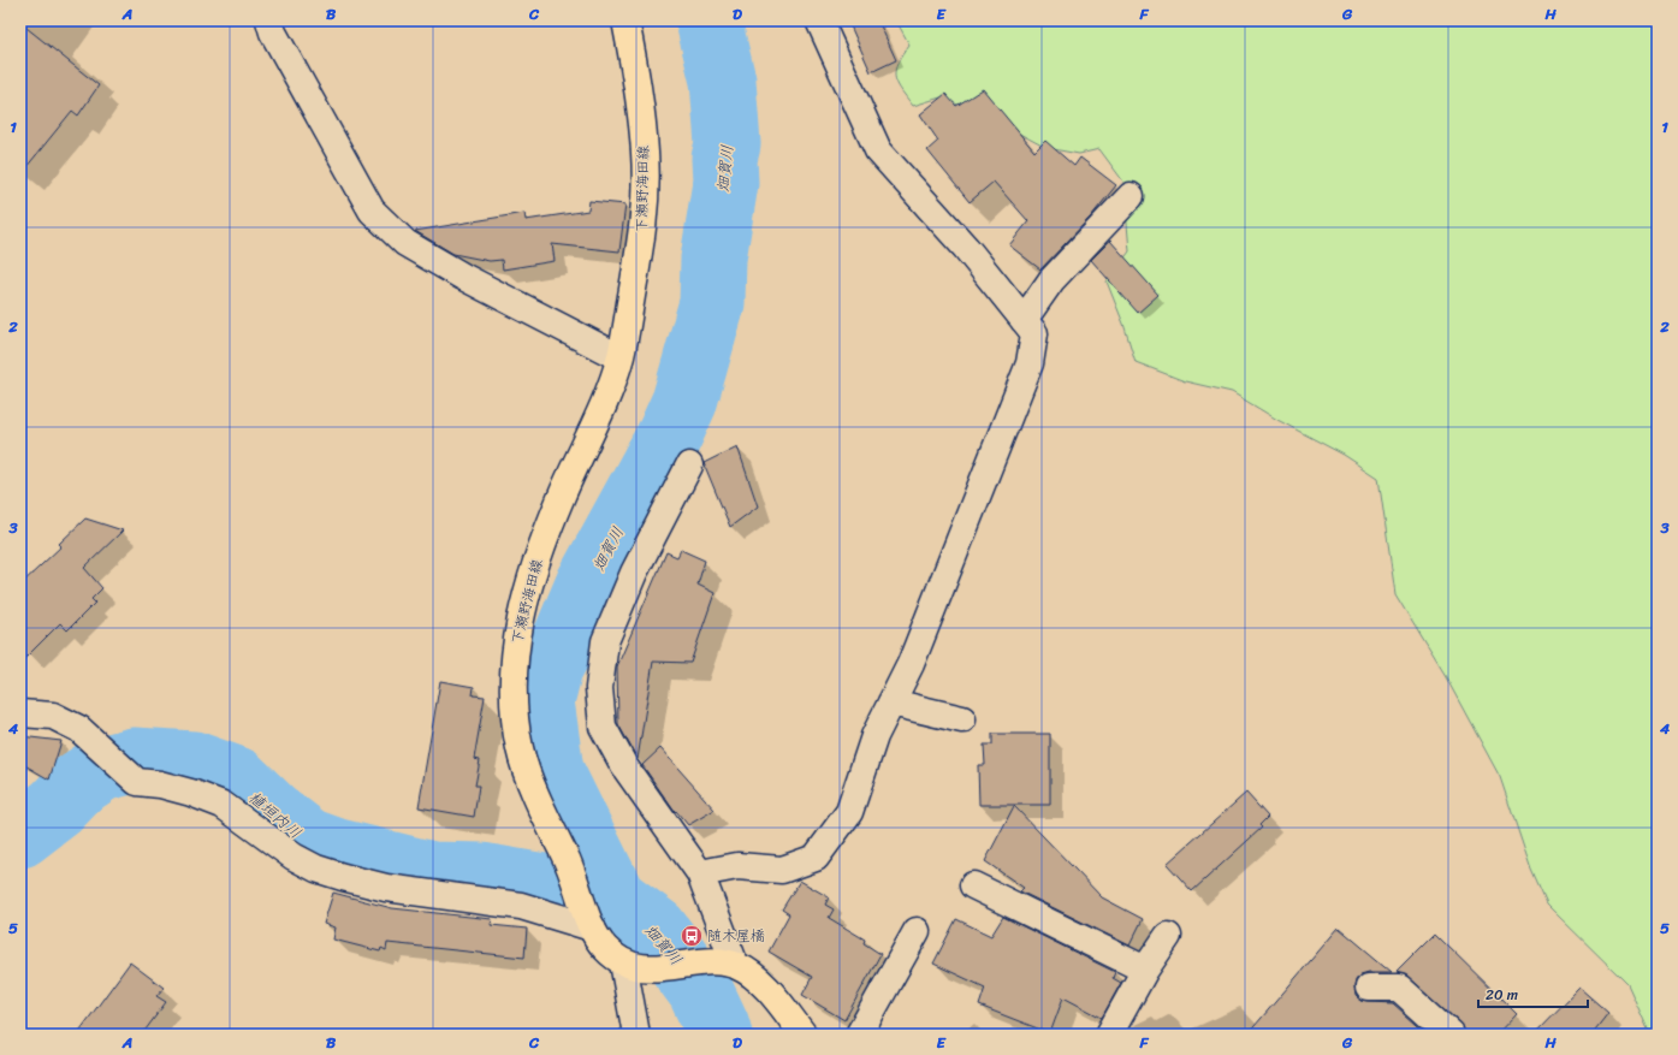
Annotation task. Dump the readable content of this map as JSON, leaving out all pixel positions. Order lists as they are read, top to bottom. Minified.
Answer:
{"streets":{"main road":["下瀬野海田線"]},"water":["畑賀川","植垣内川"],"places":{"bus stop":["随木屋橋"]},"scale_bar":"20 m","grid":{"columns":["A","B","C","D","E","F","G","H"],"rows":["1","2","3","4","5"]}}
